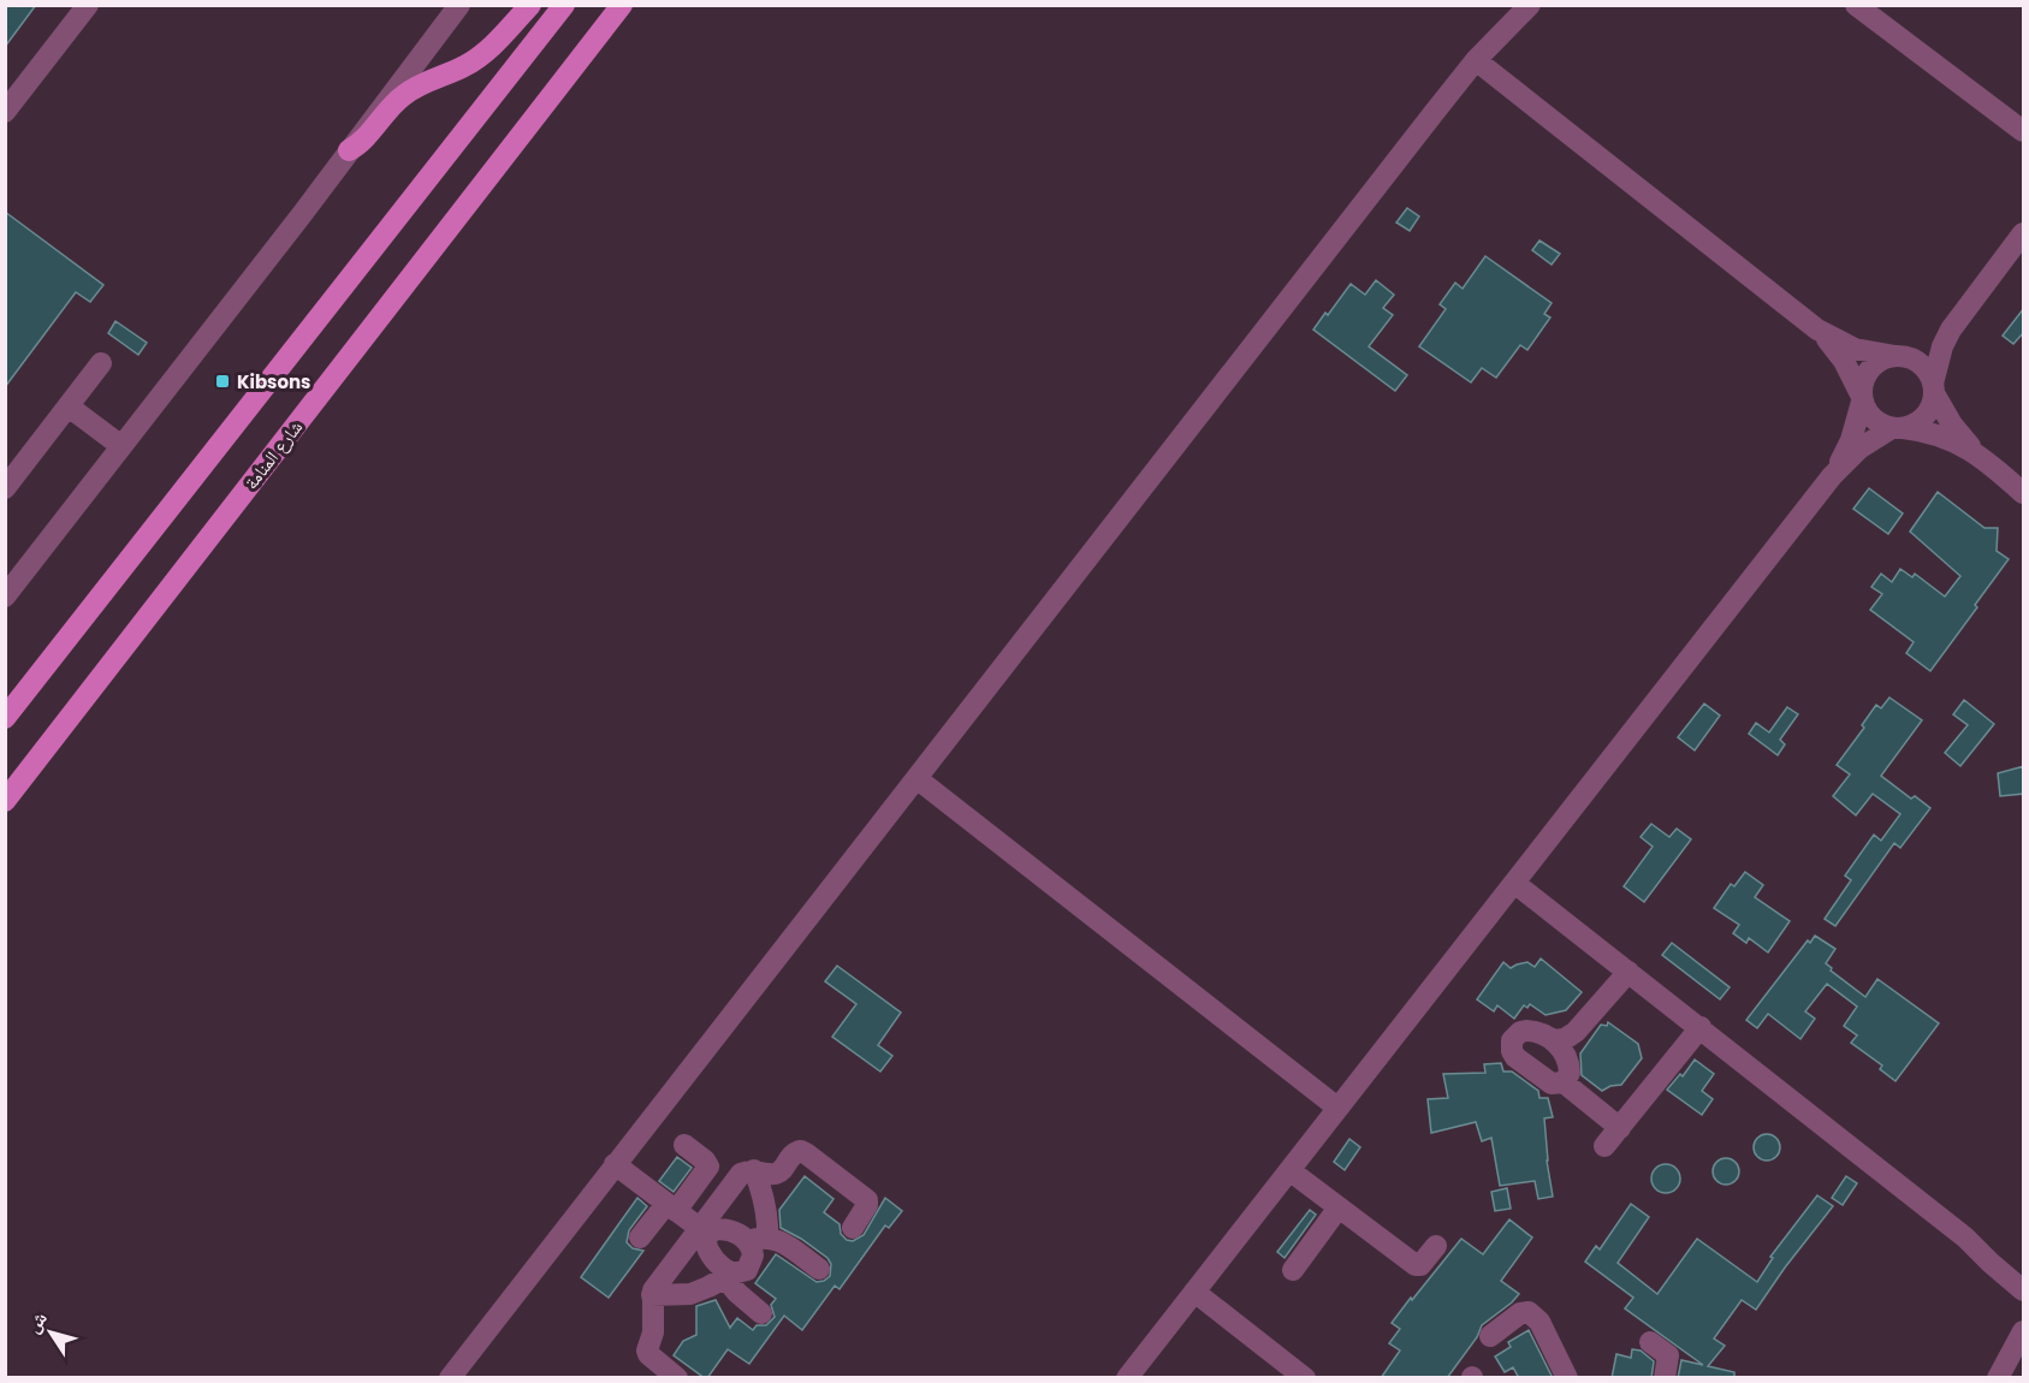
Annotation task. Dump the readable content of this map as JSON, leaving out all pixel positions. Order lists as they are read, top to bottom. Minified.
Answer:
{"streets":{"main road":["شارع المنامة"]},"places":{"transit":["Kibsons"]},"north":"top left"}
